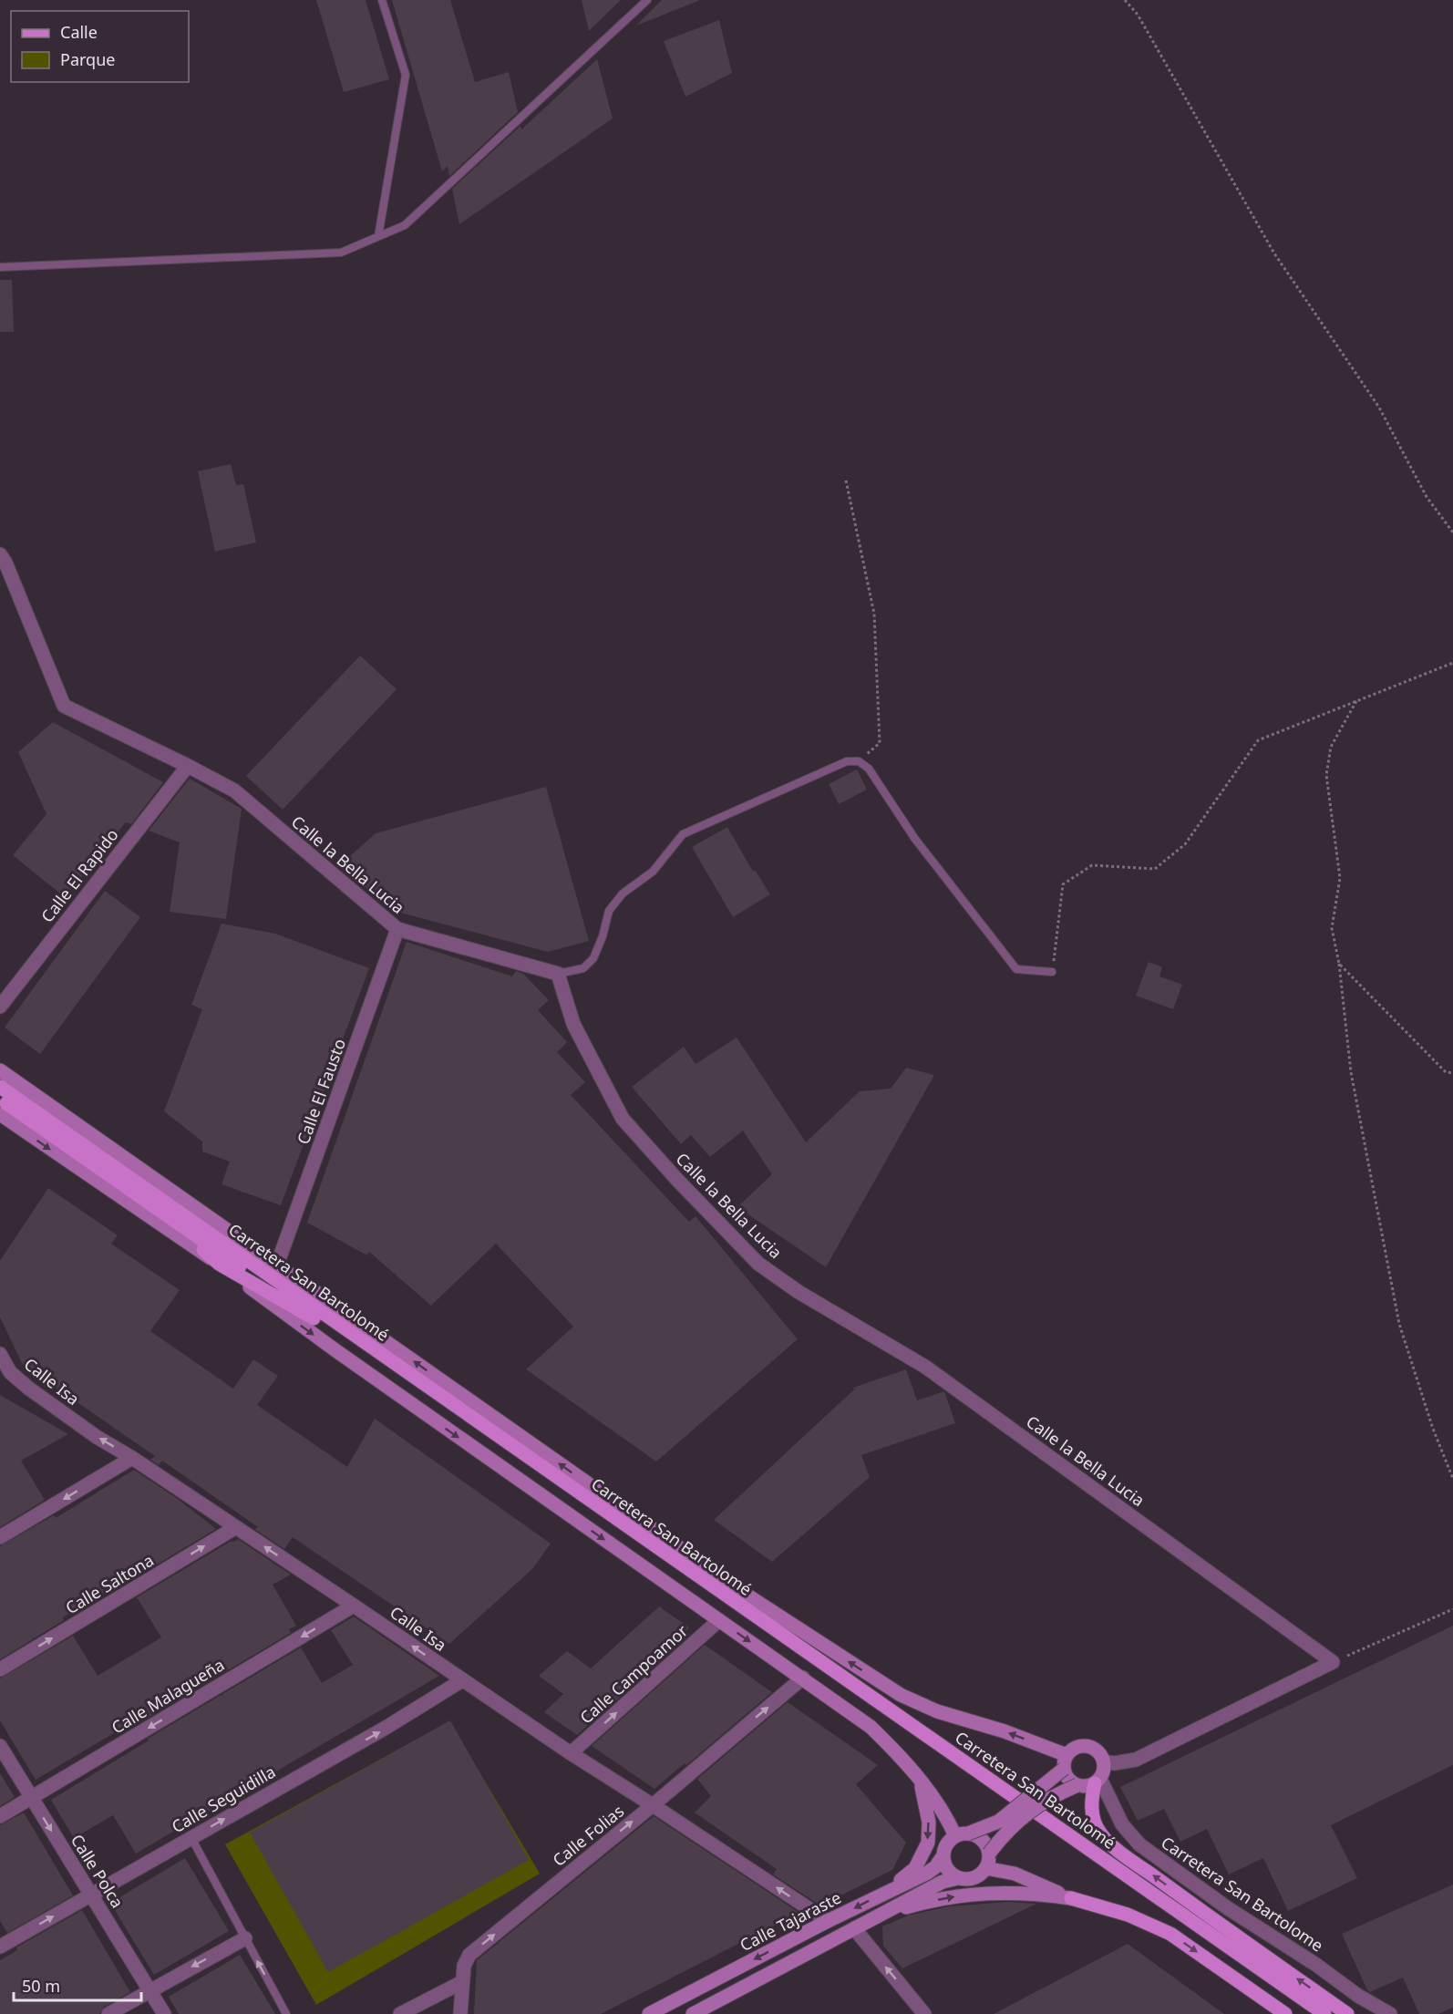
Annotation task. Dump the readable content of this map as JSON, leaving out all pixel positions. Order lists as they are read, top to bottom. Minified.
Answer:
{"streets":{"main road":["Carretera San Bartolomé"],"street":["Calle la Bella Lucia","Calle El Rapido","Calle El Fausto","Calle Isa","Calle Saltona","Calle Campoamor","Calle Malagueña","Calle Seguidilla","Calle Folias","Calle Polca","Carretera San Bartolome","Calle Tajaraste"]},"crossings":[["Calle la Bella Lucia","Calle El Rapido"],["Calle la Bella Lucia","Calle El Fausto"],["Calle El Fausto","Carretera San Bartolomé"],["Carretera San Bartolomé","Carretera San Bartolome"],["Calle Isa","Calle Saltona"],["Calle Isa","Calle Campoamor"],["Calle Isa","Calle Malagueña"],["Calle Isa","Calle Seguidilla"],["Calle Isa","Calle Folias"],["Calle Isa","Calle Tajaraste"],["Calle Malagueña","Calle Polca"],["Calle Seguidilla","Calle Polca"]],"one_way":["Calle Isa","Calle Campoamor","Calle Malagueña","Calle Seguidilla","Calle Folias","Calle Polca"],"legend":["Calle","Parque"],"scale_bar":"50 m"}
